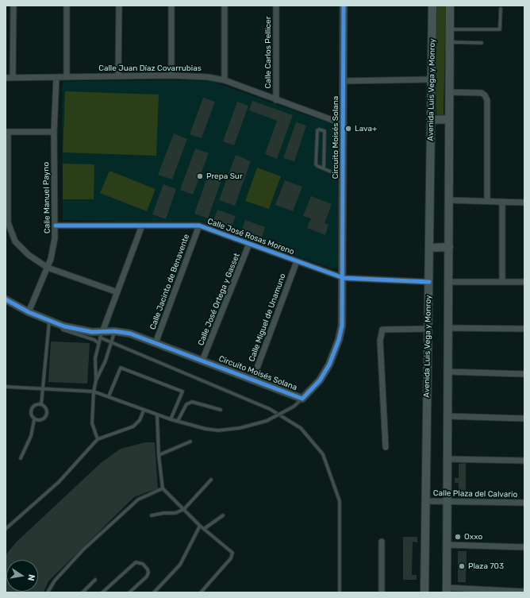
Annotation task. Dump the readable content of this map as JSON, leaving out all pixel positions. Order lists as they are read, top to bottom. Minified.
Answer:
{"streets":{"main road":["Avenida Luis Vega y Monroy"],"street":["Calle Carlos Pellicer","Calle Juan Díaz Covarrubias","Circuito Moisés Solana","Calle Manuel Payno","Calle José Rosas Moreno","Calle Jacinto de Benavente","Calle José Ortega y Gasset","Calle Miguel de Unamuno","Calle Plaza del Calvario"]},"crossings":[["Calle Carlos Pellicer","Calle Juan Díaz Covarrubias"],["Calle Juan Díaz Covarrubias","Circuito Moisés Solana"],["Calle Juan Díaz Covarrubias","Calle Manuel Payno"],["Avenida Luis Vega y Monroy","Calle José Rosas Moreno"],["Avenida Luis Vega y Monroy","Calle Plaza del Calvario"],["Circuito Moisés Solana","Calle Manuel Payno"],["Circuito Moisés Solana","Calle José Rosas Moreno"],["Circuito Moisés Solana","Calle Jacinto de Benavente"],["Circuito Moisés Solana","Calle José Ortega y Gasset"],["Circuito Moisés Solana","Calle Miguel de Unamuno"],["Calle Manuel Payno","Calle José Rosas Moreno"],["Calle José Rosas Moreno","Calle Jacinto de Benavente"],["Calle José Rosas Moreno","Calle José Ortega y Gasset"],["Calle José Rosas Moreno","Calle Miguel de Unamuno"]],"places":["Lava+","Prepa Sur","Oxxo","Plaza 703"],"north":"right"}
